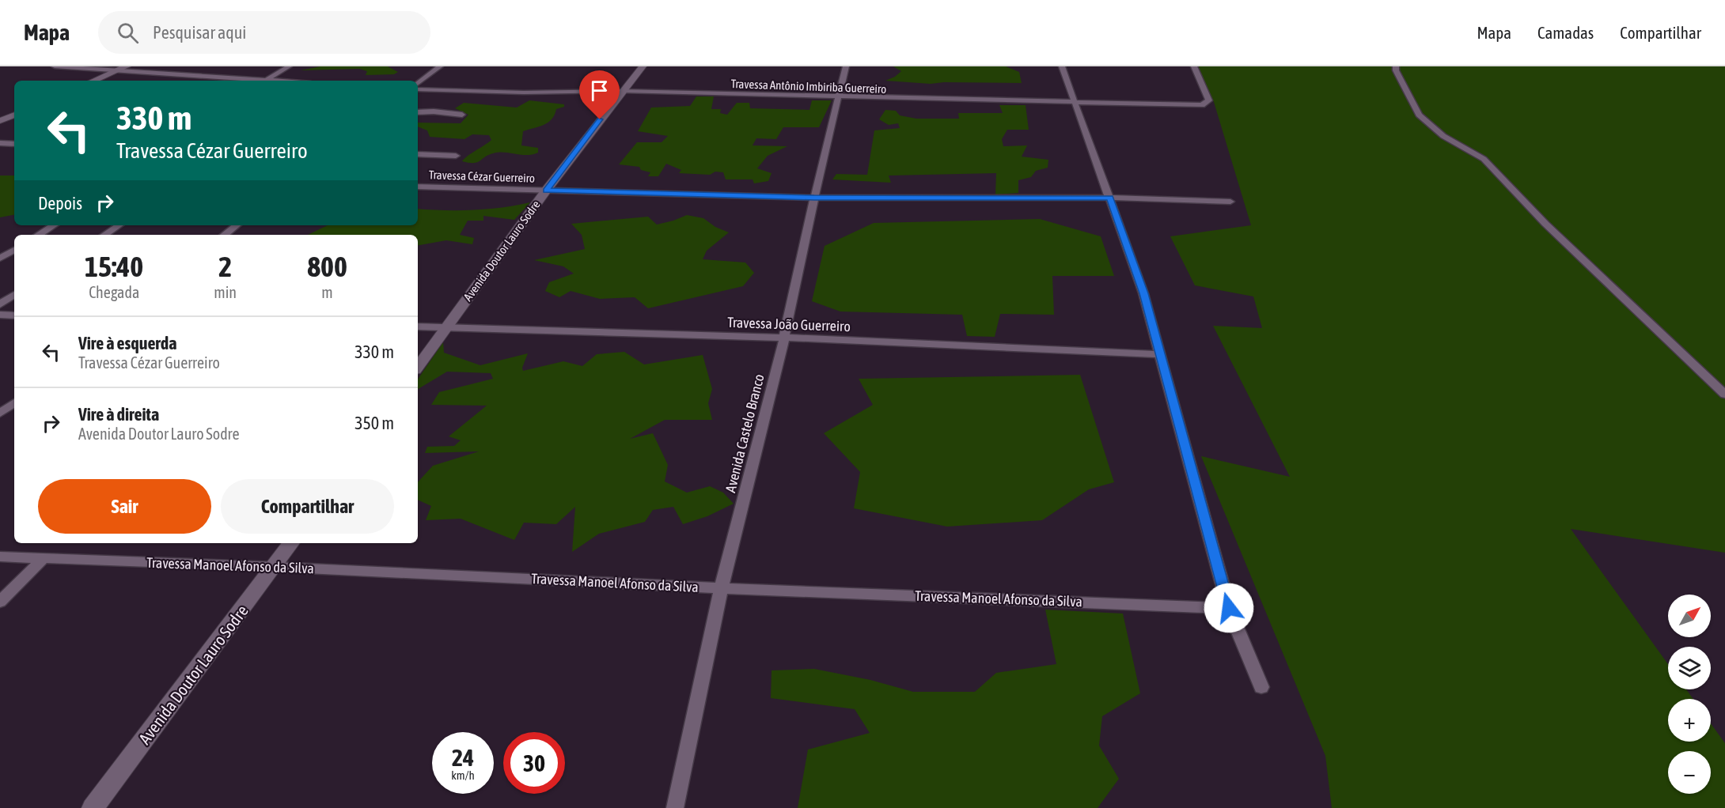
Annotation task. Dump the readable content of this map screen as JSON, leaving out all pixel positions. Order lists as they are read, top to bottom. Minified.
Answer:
{"streets":{"street":["Travessa Antônio Imbiriba Guerreiro","Travessa Cézar Guerreiro","Avenida Doutor Lauro Sodre","Travessa João Guerreiro","Avenida Castelo Branco","Travessa Manoel Afonso da Silva"]},"crossings":[["Travessa Antônio Imbiriba Guerreiro","Avenida Doutor Lauro Sodre"],["Travessa Antônio Imbiriba Guerreiro","Avenida Castelo Branco"],["Travessa Cézar Guerreiro","Avenida Doutor Lauro Sodre"],["Travessa Cézar Guerreiro","Avenida Castelo Branco"],["Avenida Doutor Lauro Sodre","Travessa João Guerreiro"],["Avenida Doutor Lauro Sodre","Travessa Manoel Afonso da Silva"],["Travessa João Guerreiro","Avenida Castelo Branco"],["Avenida Castelo Branco","Travessa Manoel Afonso da Silva"]],"north":"top right","page":{"header":"Mapa","search":"Pesquisar aqui","nav":["Mapa","Camadas","Compartilhar"],"turn":["330 m","Travessa Cézar Guerreiro"],"then":"Depois","eta":["15:40","Chegada","2","min","800","m"],"list":[{"name":"Vire à esquerda","note":"Travessa Cézar Guerreiro","value":"330 m"},{"name":"Vire à direita","note":"Avenida Doutor Lauro Sodre","value":"350 m"}],"buttons":["Sair","Compartilhar"],"map_buttons":["+","−"],"speed":"24 km/h","limit":"30"}}
